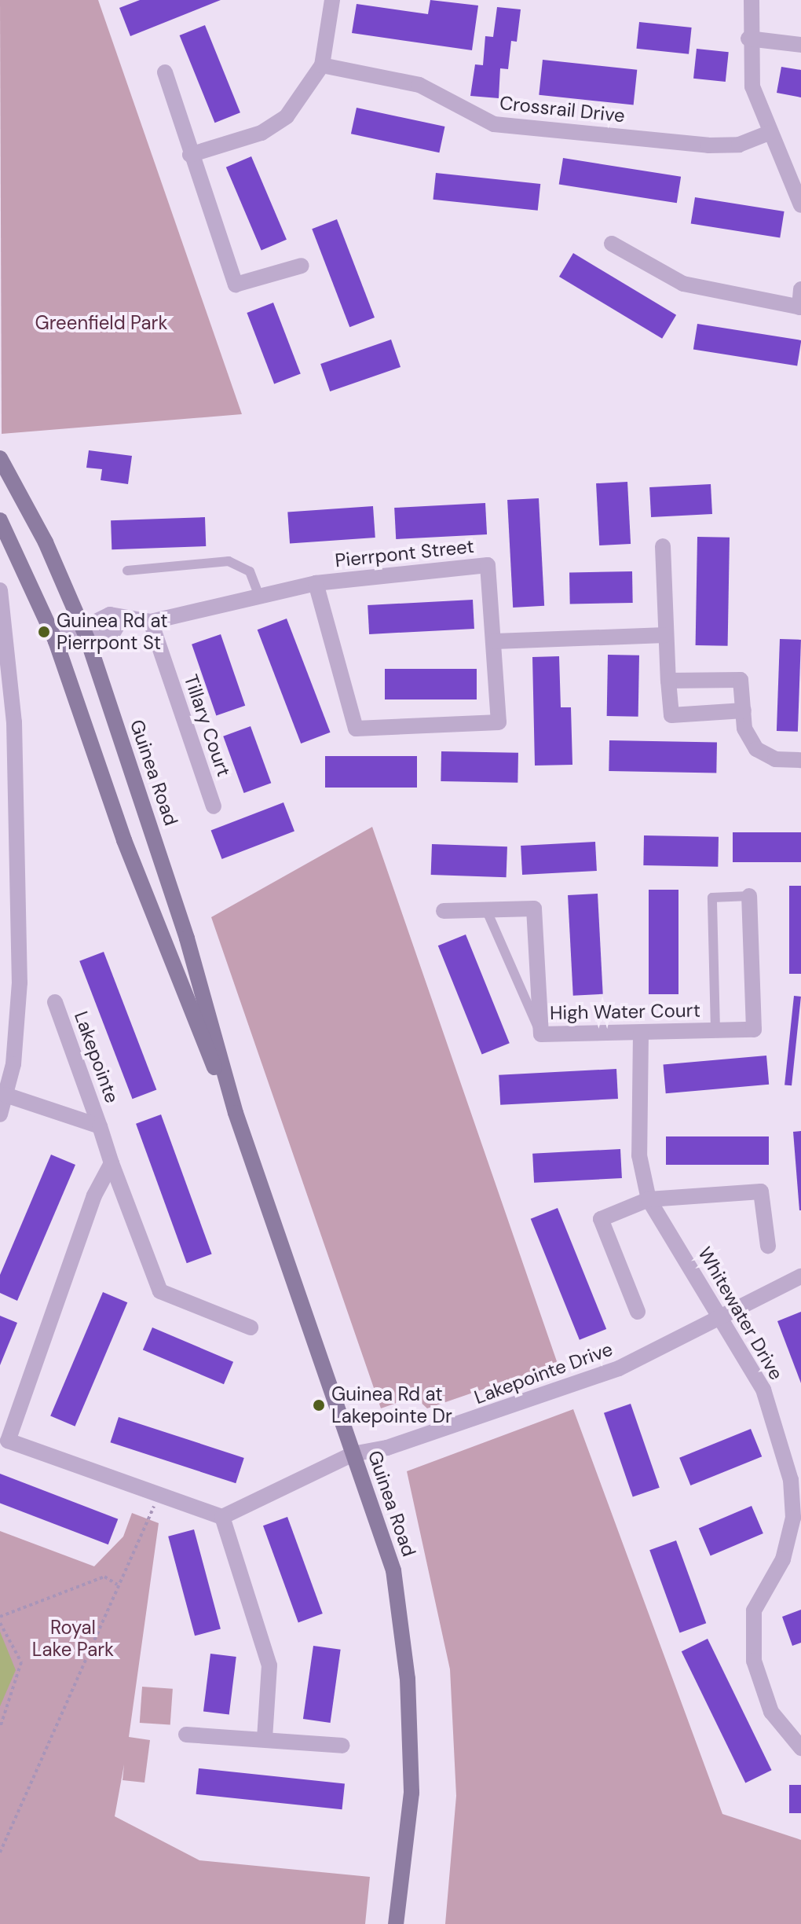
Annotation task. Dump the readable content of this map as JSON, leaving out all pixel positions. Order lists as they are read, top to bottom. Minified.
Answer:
{"streets":{"main road":["Guinea Road"],"street":["Crossrail Drive","Pierrpont Street","Tillary Court","High Water Court","Lakepointe","Whitewater Drive","Lakepointe Drive"]},"crossings":[["Pierrpont Street","Tillary Court"],["Pierrpont Street","Guinea Road"],["Guinea Road","Lakepointe Drive"],["High Water Court","Whitewater Drive"],["Whitewater Drive","Lakepointe Drive"]],"parks":["Greenfield Park","Royal Lake Park"],"places":["Guinea Rd at Pierrpont St","Guinea Rd at Lakepointe Dr"]}
